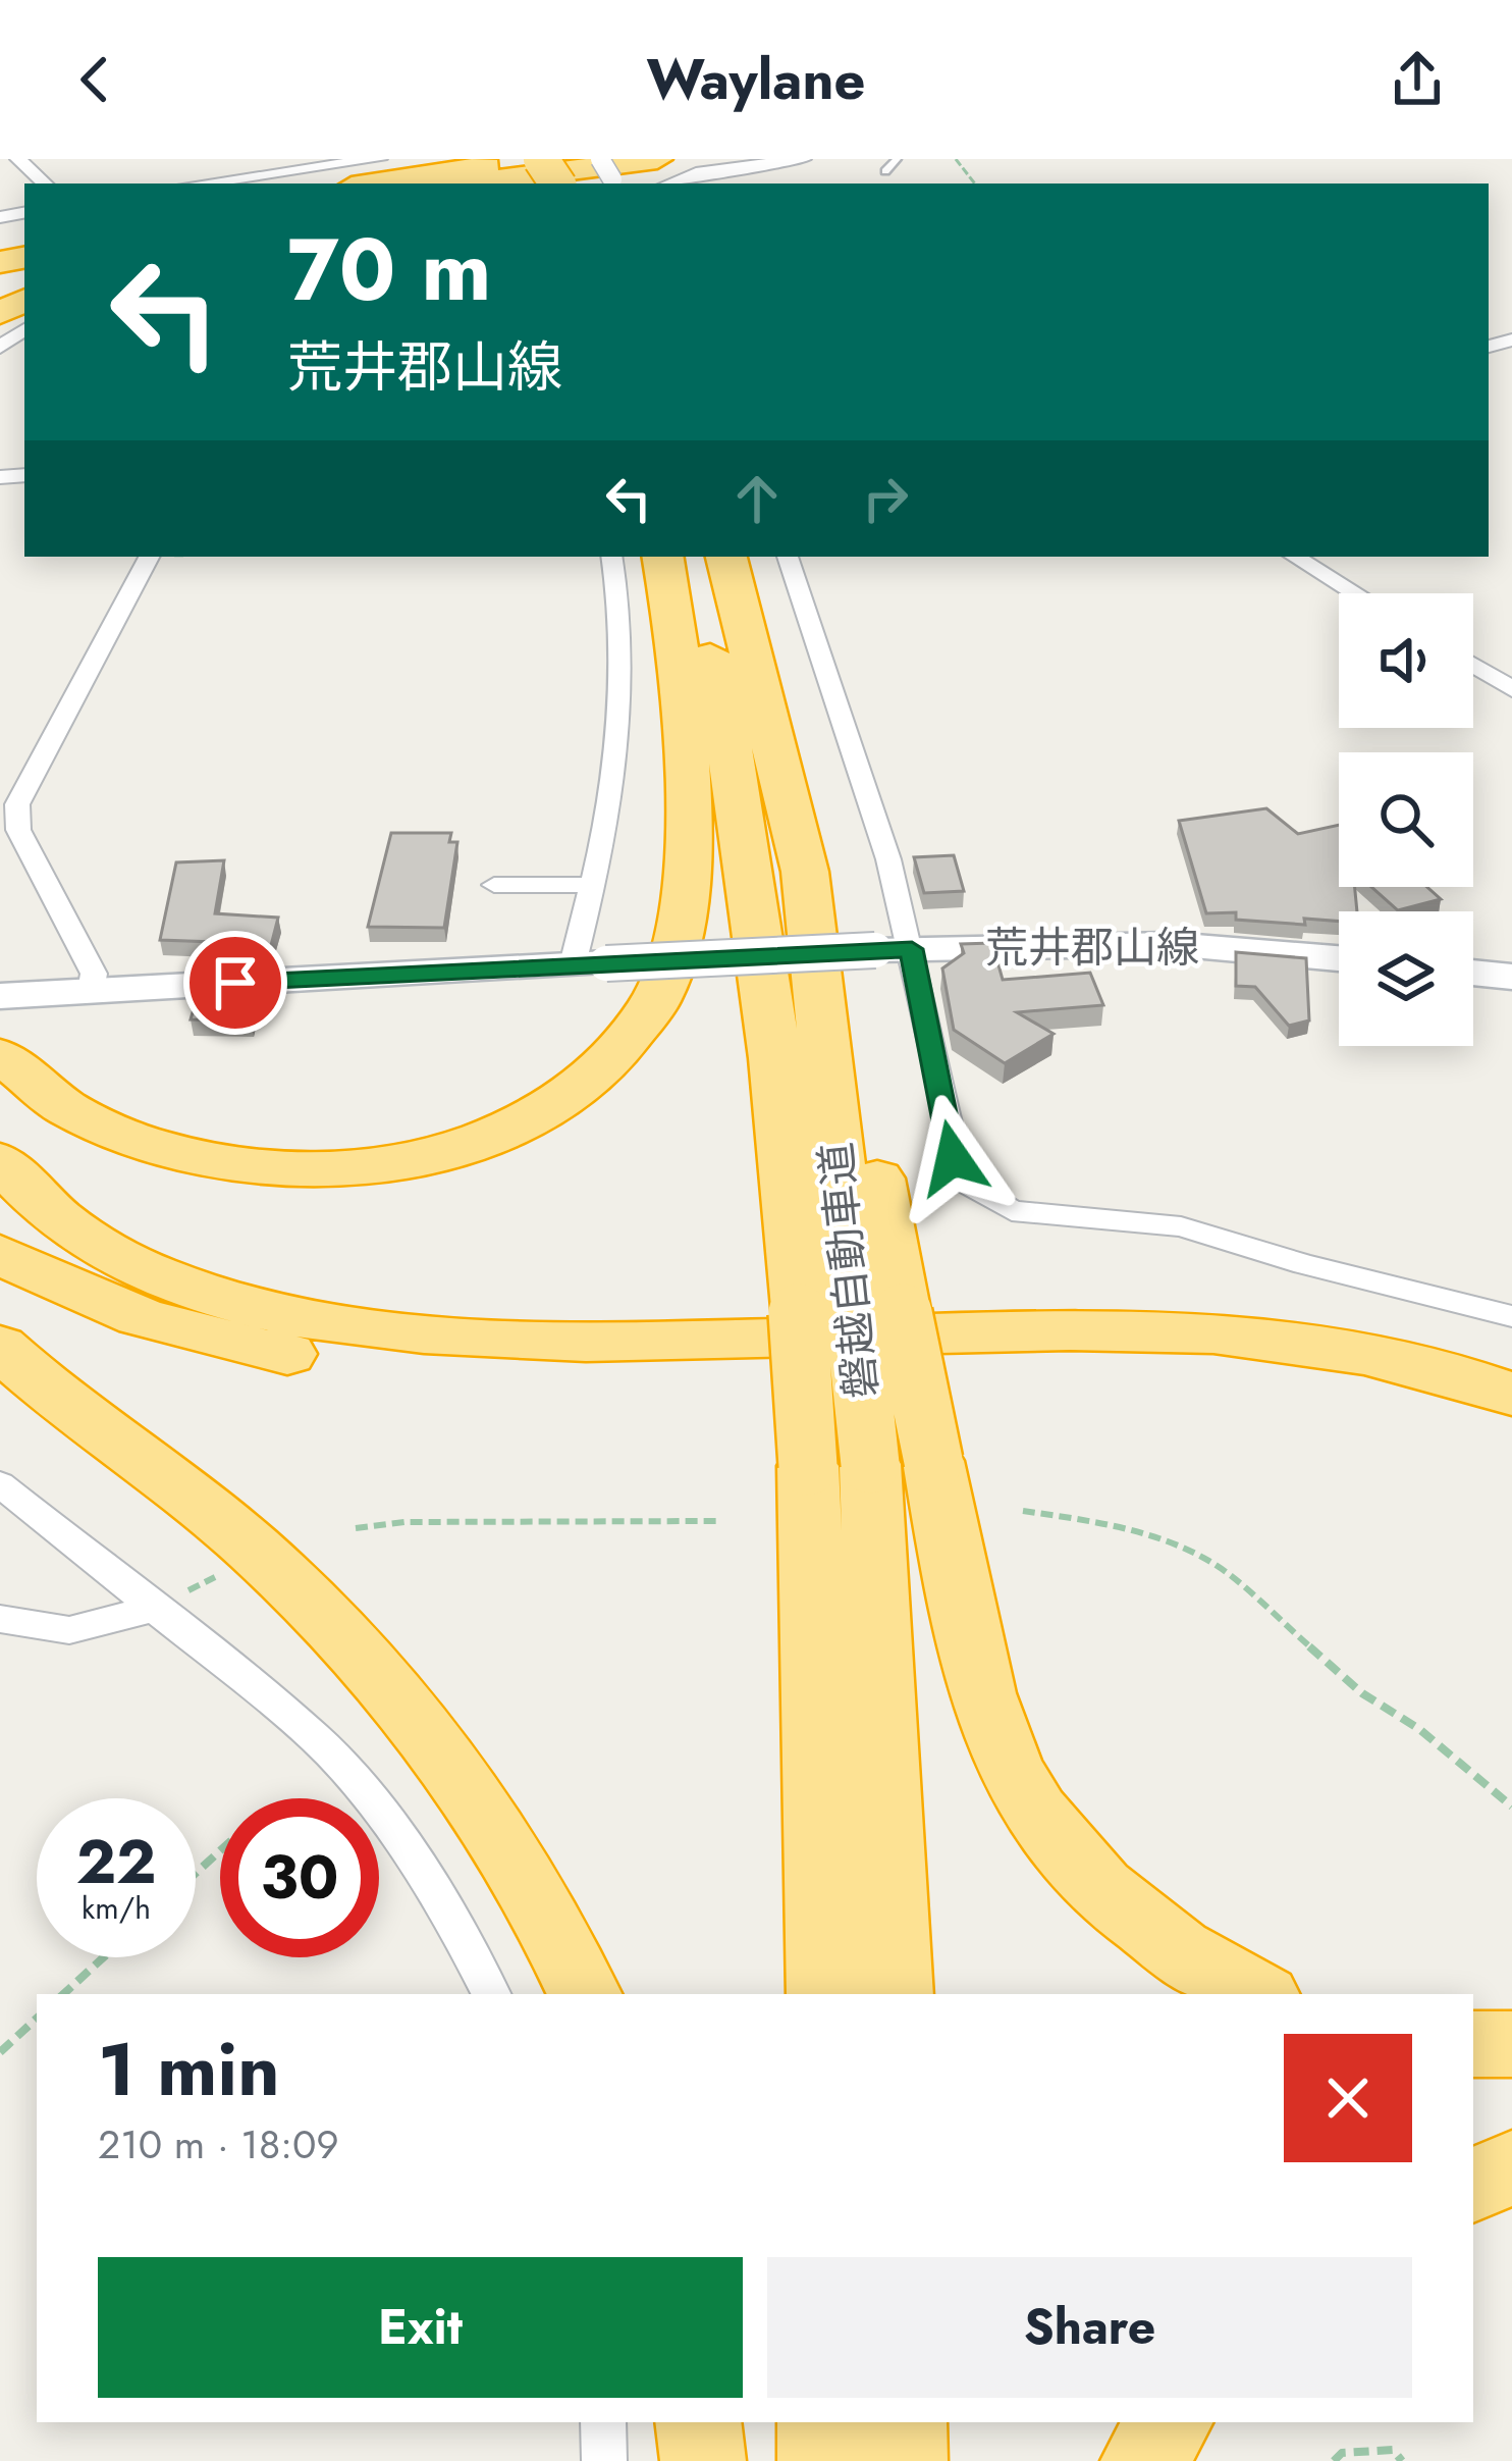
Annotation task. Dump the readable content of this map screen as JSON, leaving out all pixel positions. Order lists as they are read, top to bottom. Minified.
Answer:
{"streets":{"highway":["磐越自動車道"],"main road":["荒井郡山線"]},"page":{"header":"Waylane","turn":["70 m","荒井郡山線"],"speed":"22 km/h","limit":"30","heading":["1 min","210 m · 18:09"],"buttons":["Exit","Share"]}}
